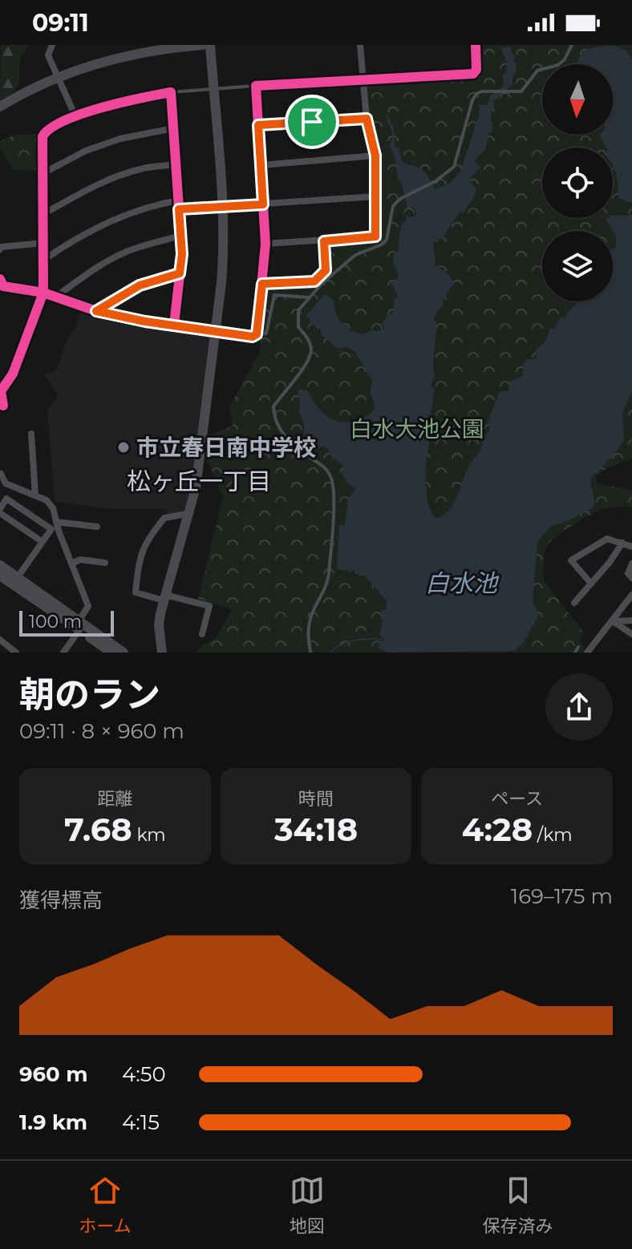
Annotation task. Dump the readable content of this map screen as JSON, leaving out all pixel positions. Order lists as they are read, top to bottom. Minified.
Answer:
{"districts":["松ヶ丘一丁目"],"water":["白水池"],"parks":["白水大池公園"],"places":["市立春日南中学校"],"scale_bar":"100 m","north":"bottom","page":{"status":"09:11","scale":"100 m","heading":["朝のラン","09:11 · 8 × 960 m"],"stats":[["距離","7.68 km"],["時間","34:18"],["ペース","4:28 /km"]],"chart":["獲得標高","169–175 m"],"list":[{"name":"960 m","note":"4:50"},{"name":"1.9 km","note":"4:15"}],"tabs":["ホーム","地図","保存済み"]}}
